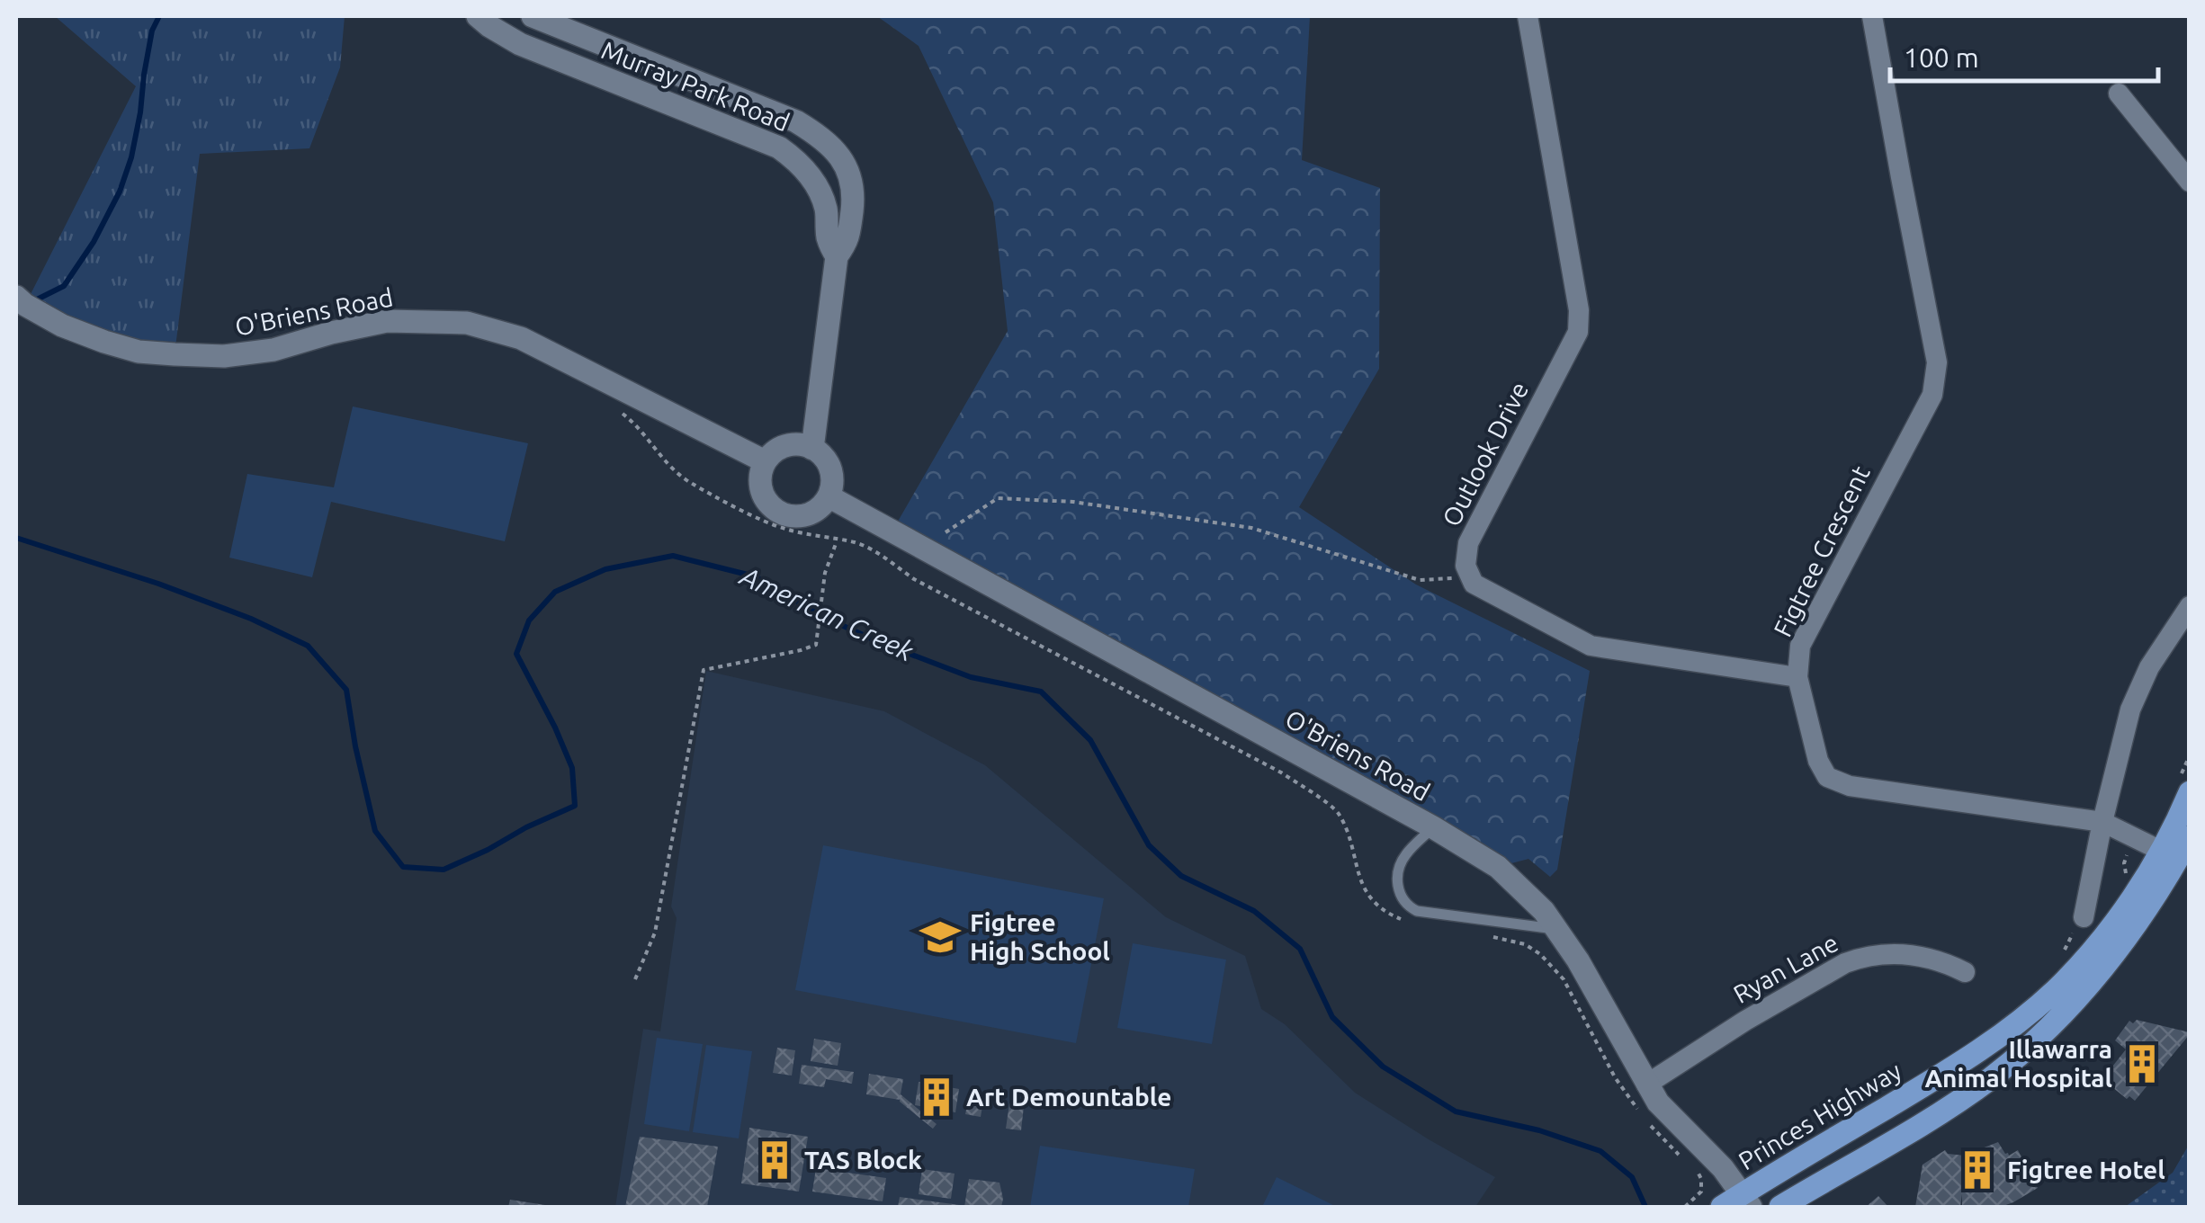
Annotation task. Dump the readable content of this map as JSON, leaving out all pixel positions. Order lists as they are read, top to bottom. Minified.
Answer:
{"streets":{"main road":["Princes Highway"],"street":["Murray Park Road","O'Briens Road","Outlook Drive","Figtree Crescent","Ryan Lane"]},"crossings":[["Murray Park Road","O'Briens Road"],["O'Briens Road","Ryan Lane"],["O'Briens Road","Princes Highway"],["Figtree Crescent","Princes Highway"]],"water":["American Creek"],"places":{"school or university":["Figtree High School"],"building":["Illawarra Animal Hospital","Art Demountable","TAS Block","Figtree Hotel"]},"scale_bar":"100 m"}
